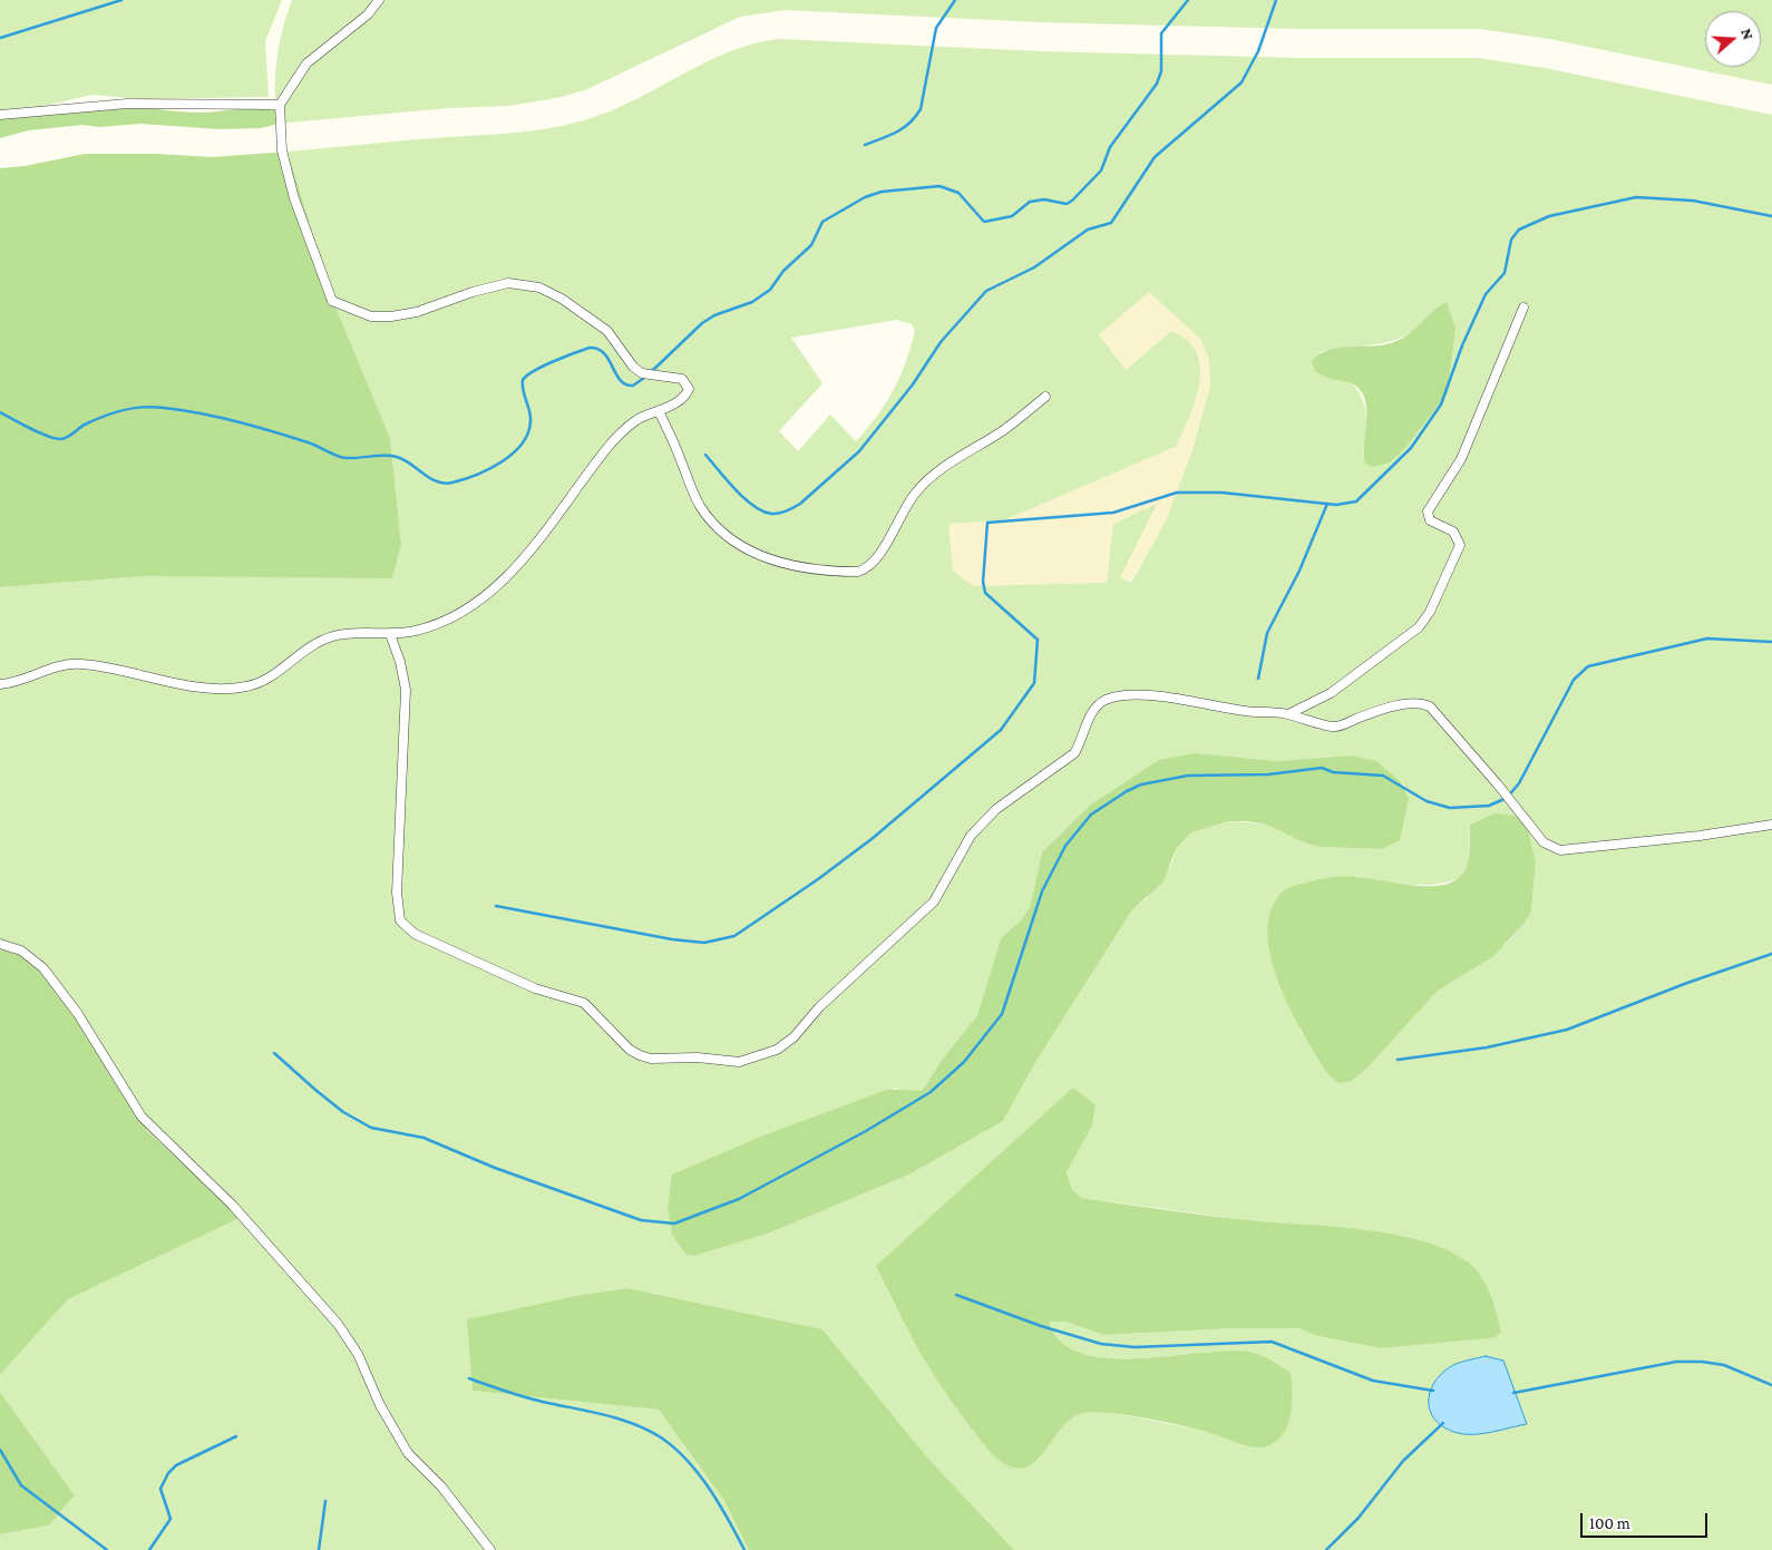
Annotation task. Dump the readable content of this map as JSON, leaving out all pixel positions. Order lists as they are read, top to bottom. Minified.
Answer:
{"scale_bar":"100 m","north":"right"}
